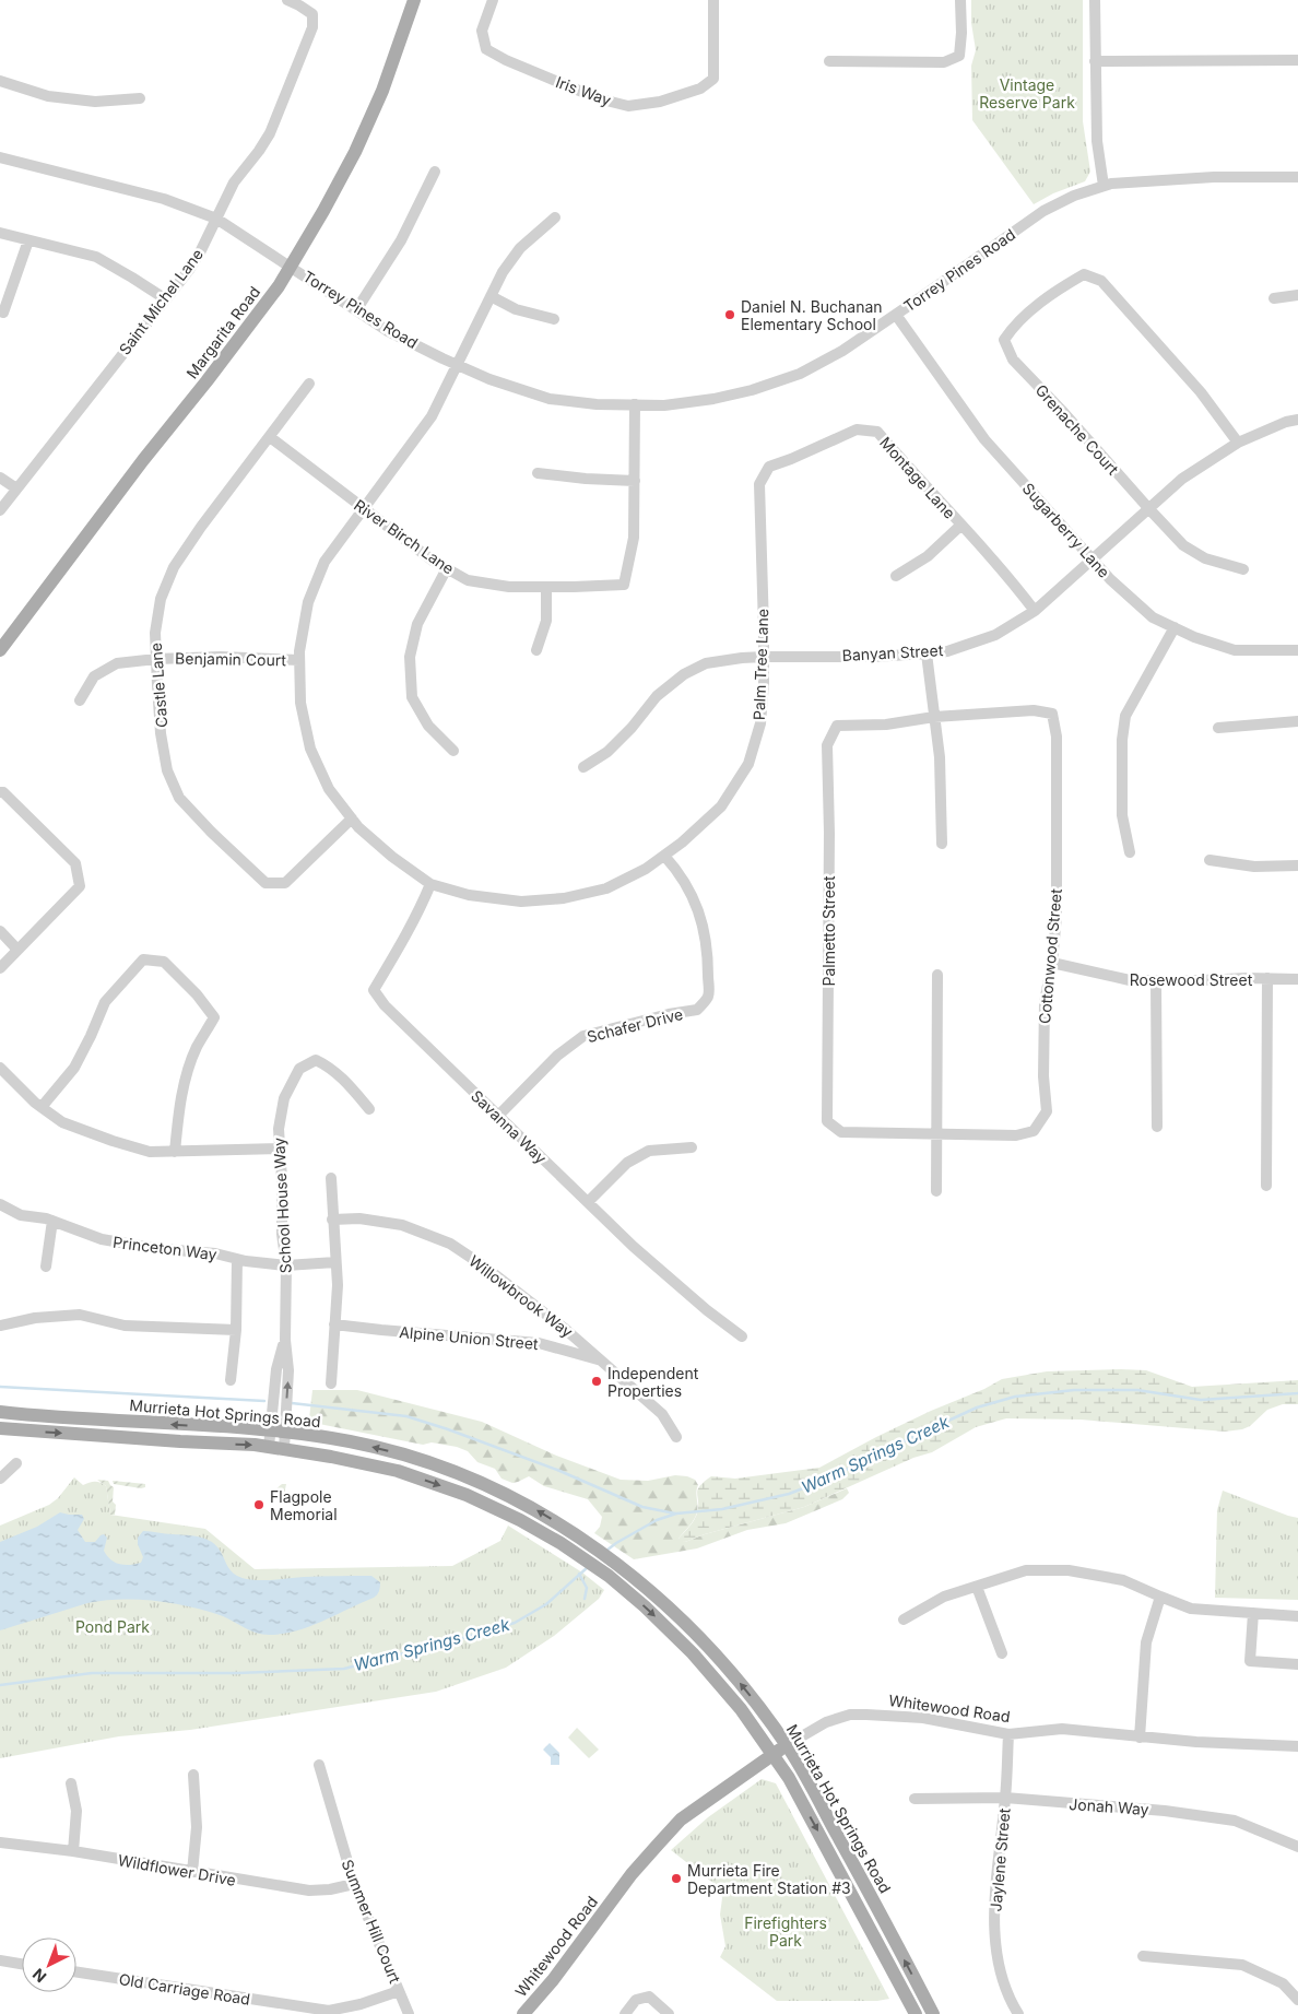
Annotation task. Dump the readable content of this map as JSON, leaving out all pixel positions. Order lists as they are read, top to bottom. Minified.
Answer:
{"streets":{"main road":["Margarita Road","Murrieta Hot Springs Road","Whitewood Road"],"street":["Iris Way","Torrey Pines Road","Saint Michel Lane","Grenache Court","Montage Lane","Sugarberry Lane","River Birch Lane","Banyan Street","Benjamin Court","Palm Tree Lane","Castle Lane","Palmetto Street","Cottonwood Street","Rosewood Street","Schafer Drive","Savanna Way","School House Way","Princeton Way","Willowbrook Way","Alpine Union Street","Jonah Way","Jaylene Street","Wildflower Drive","Summer Hill Court","Old Carriage Road"]},"crossings":[["Torrey Pines Road","Saint Michel Lane"],["Torrey Pines Road","Margarita Road"],["Torrey Pines Road","Sugarberry Lane"],["Torrey Pines Road","Palm Tree Lane"],["Grenache Court","Banyan Street"],["Montage Lane","Banyan Street"],["Montage Lane","Palm Tree Lane"],["Sugarberry Lane","Banyan Street"],["River Birch Lane","Palm Tree Lane"],["River Birch Lane","Castle Lane"],["Banyan Street","Palm Tree Lane"],["Benjamin Court","Palm Tree Lane"],["Benjamin Court","Castle Lane"],["Palm Tree Lane","Castle Lane"],["Palm Tree Lane","Schafer Drive"],["Palm Tree Lane","Savanna Way"],["Palmetto Street","Cottonwood Street"],["Cottonwood Street","Rosewood Street"],["Schafer Drive","Savanna Way"],["School House Way","Princeton Way"],["School House Way","Murrieta Hot Springs Road"],["Willowbrook Way","Alpine Union Street"],["Murrieta Hot Springs Road","Whitewood Road"],["Whitewood Road","Jaylene Street"],["Jonah Way","Jaylene Street"],["Wildflower Drive","Summer Hill Court"],["Summer Hill Court","Old Carriage Road"]],"water":["Warm Springs Creek"],"parks":["Vintage Reserve Park","Pond Park","Firefighters Park"],"places":["Daniel N. Buchanan Elementary School","Independent Properties","Flagpole Memorial","Murrieta Fire Department Station #3"],"north":"bottom left"}
